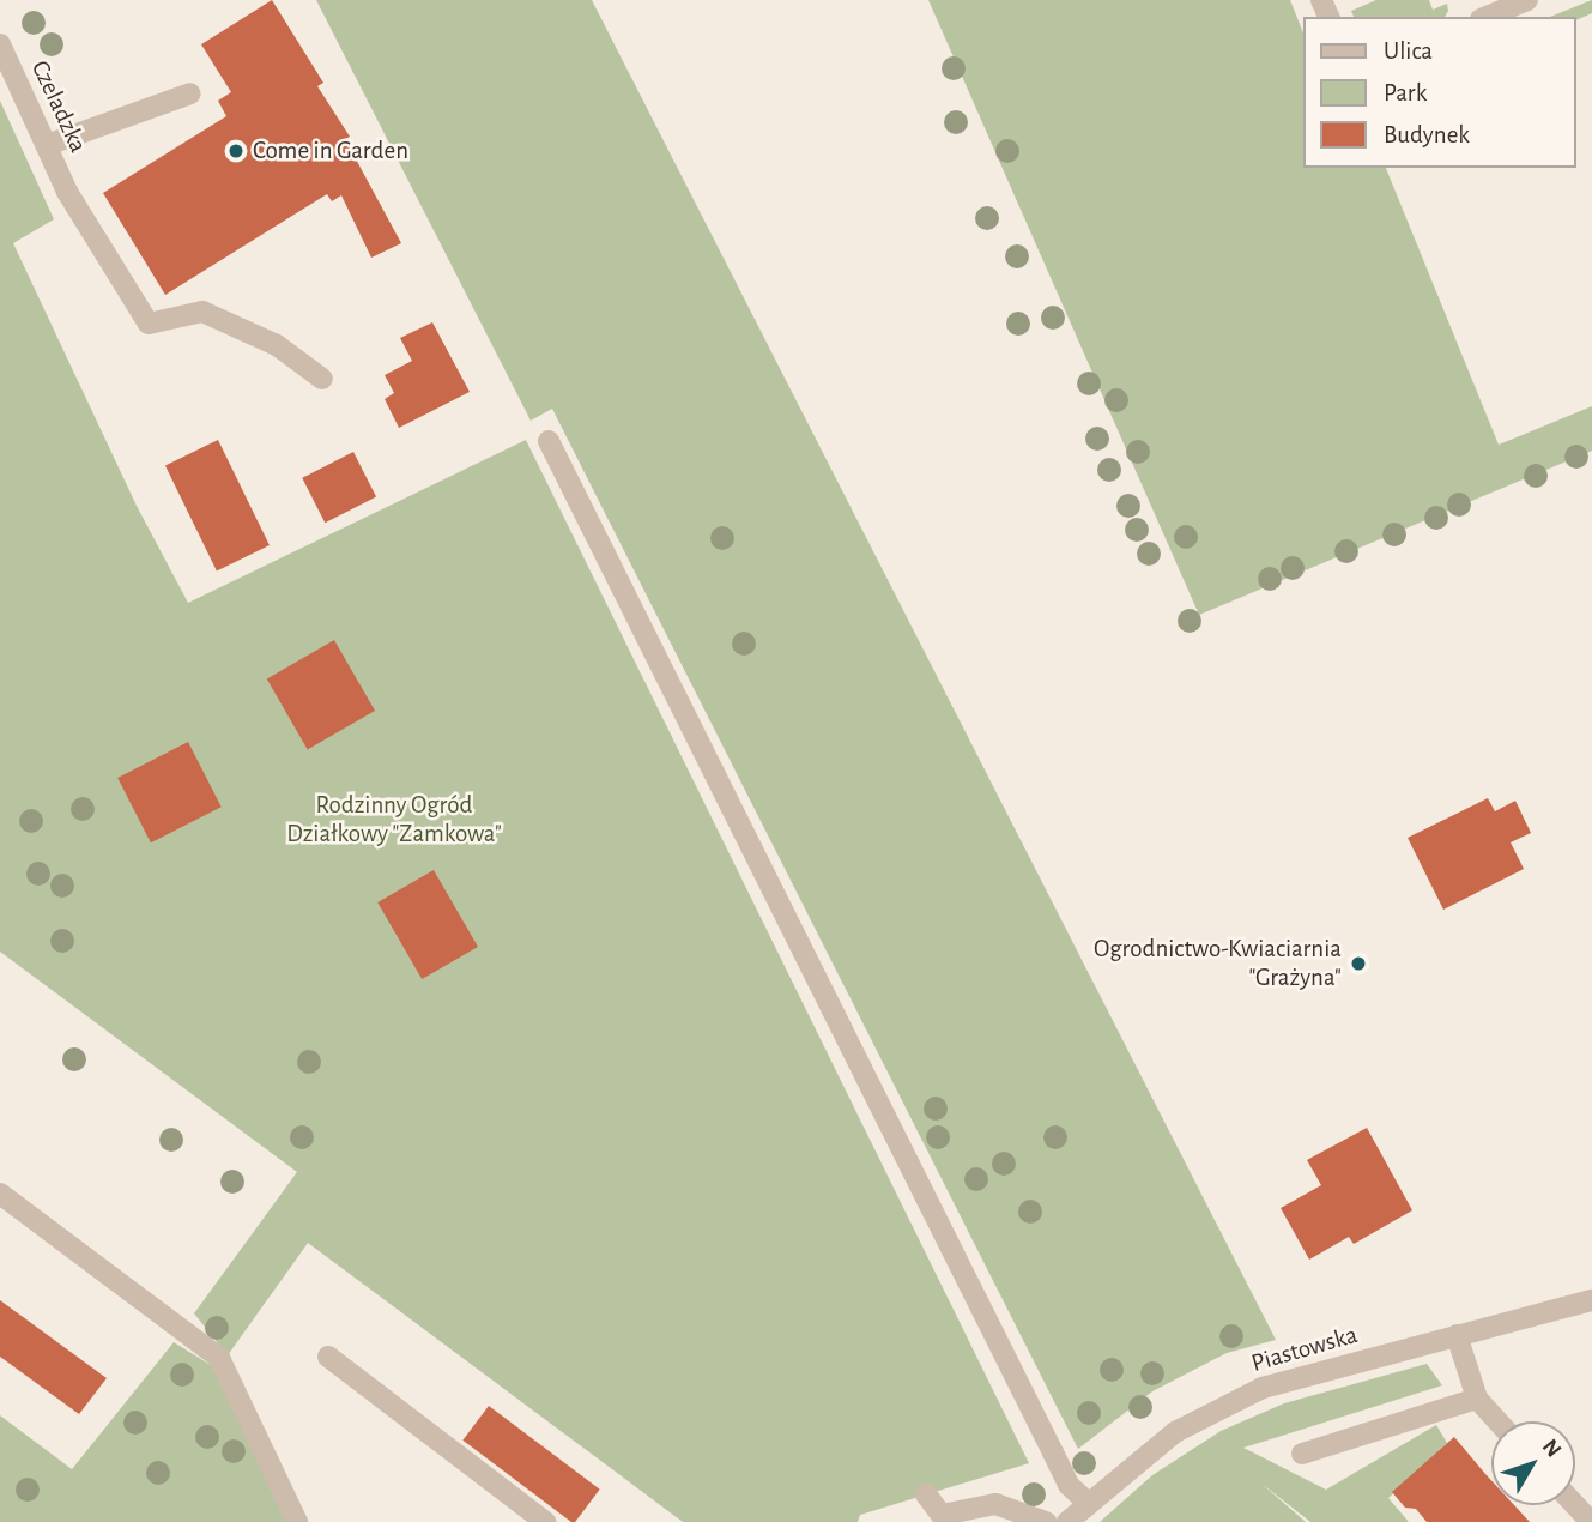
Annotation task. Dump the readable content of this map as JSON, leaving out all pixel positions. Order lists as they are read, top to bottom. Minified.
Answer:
{"streets":{"street":["Czeladzka","Piastowska"]},"parks":["Rodzinny Ogród Działkowy \"Zamkowa\""],"places":["Come in Garden","Ogrodnictwo-Kwiaciarnia \"Grażyna\""],"legend":["Ulica","Park","Budynek"],"north":"top right"}
